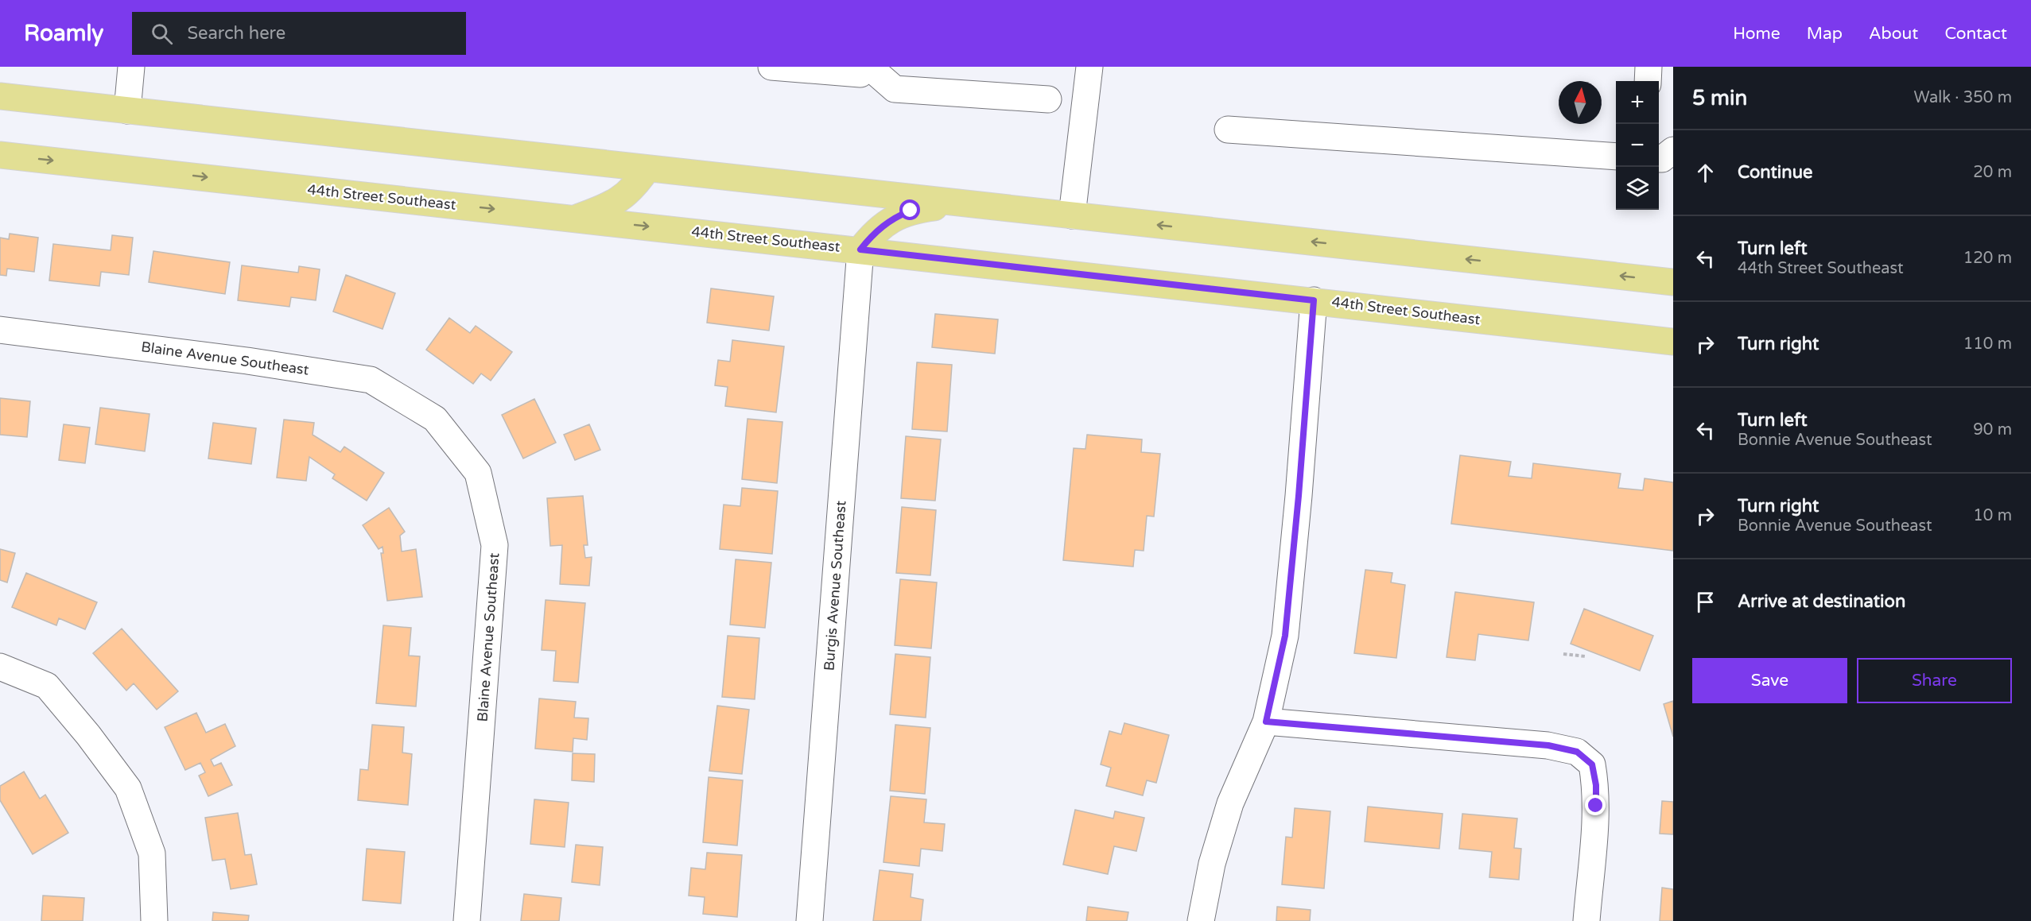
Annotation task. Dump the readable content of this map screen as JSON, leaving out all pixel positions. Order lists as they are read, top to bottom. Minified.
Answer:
{"streets":{"main road":["44th Street Southeast"],"street":["Blaine Avenue Southeast","Burgis Avenue Southeast"]},"crossings":[["44th Street Southeast","Burgis Avenue Southeast"]],"north":"top","page":{"header":"Roamly","search":"Search here","nav":["Home","Map","About","Contact"],"heading":["5 min","Walk · 350 m"],"map_buttons":["+","−"],"list":[["Continue","20 m"],["Turn left","44th Street Southeast","120 m"],["Turn right","110 m"],["Turn left","Bonnie Avenue Southeast","90 m"],["Turn right","Bonnie Avenue Southeast","10 m"],"Arrive at destination"],"buttons":["Save","Share"]}}
